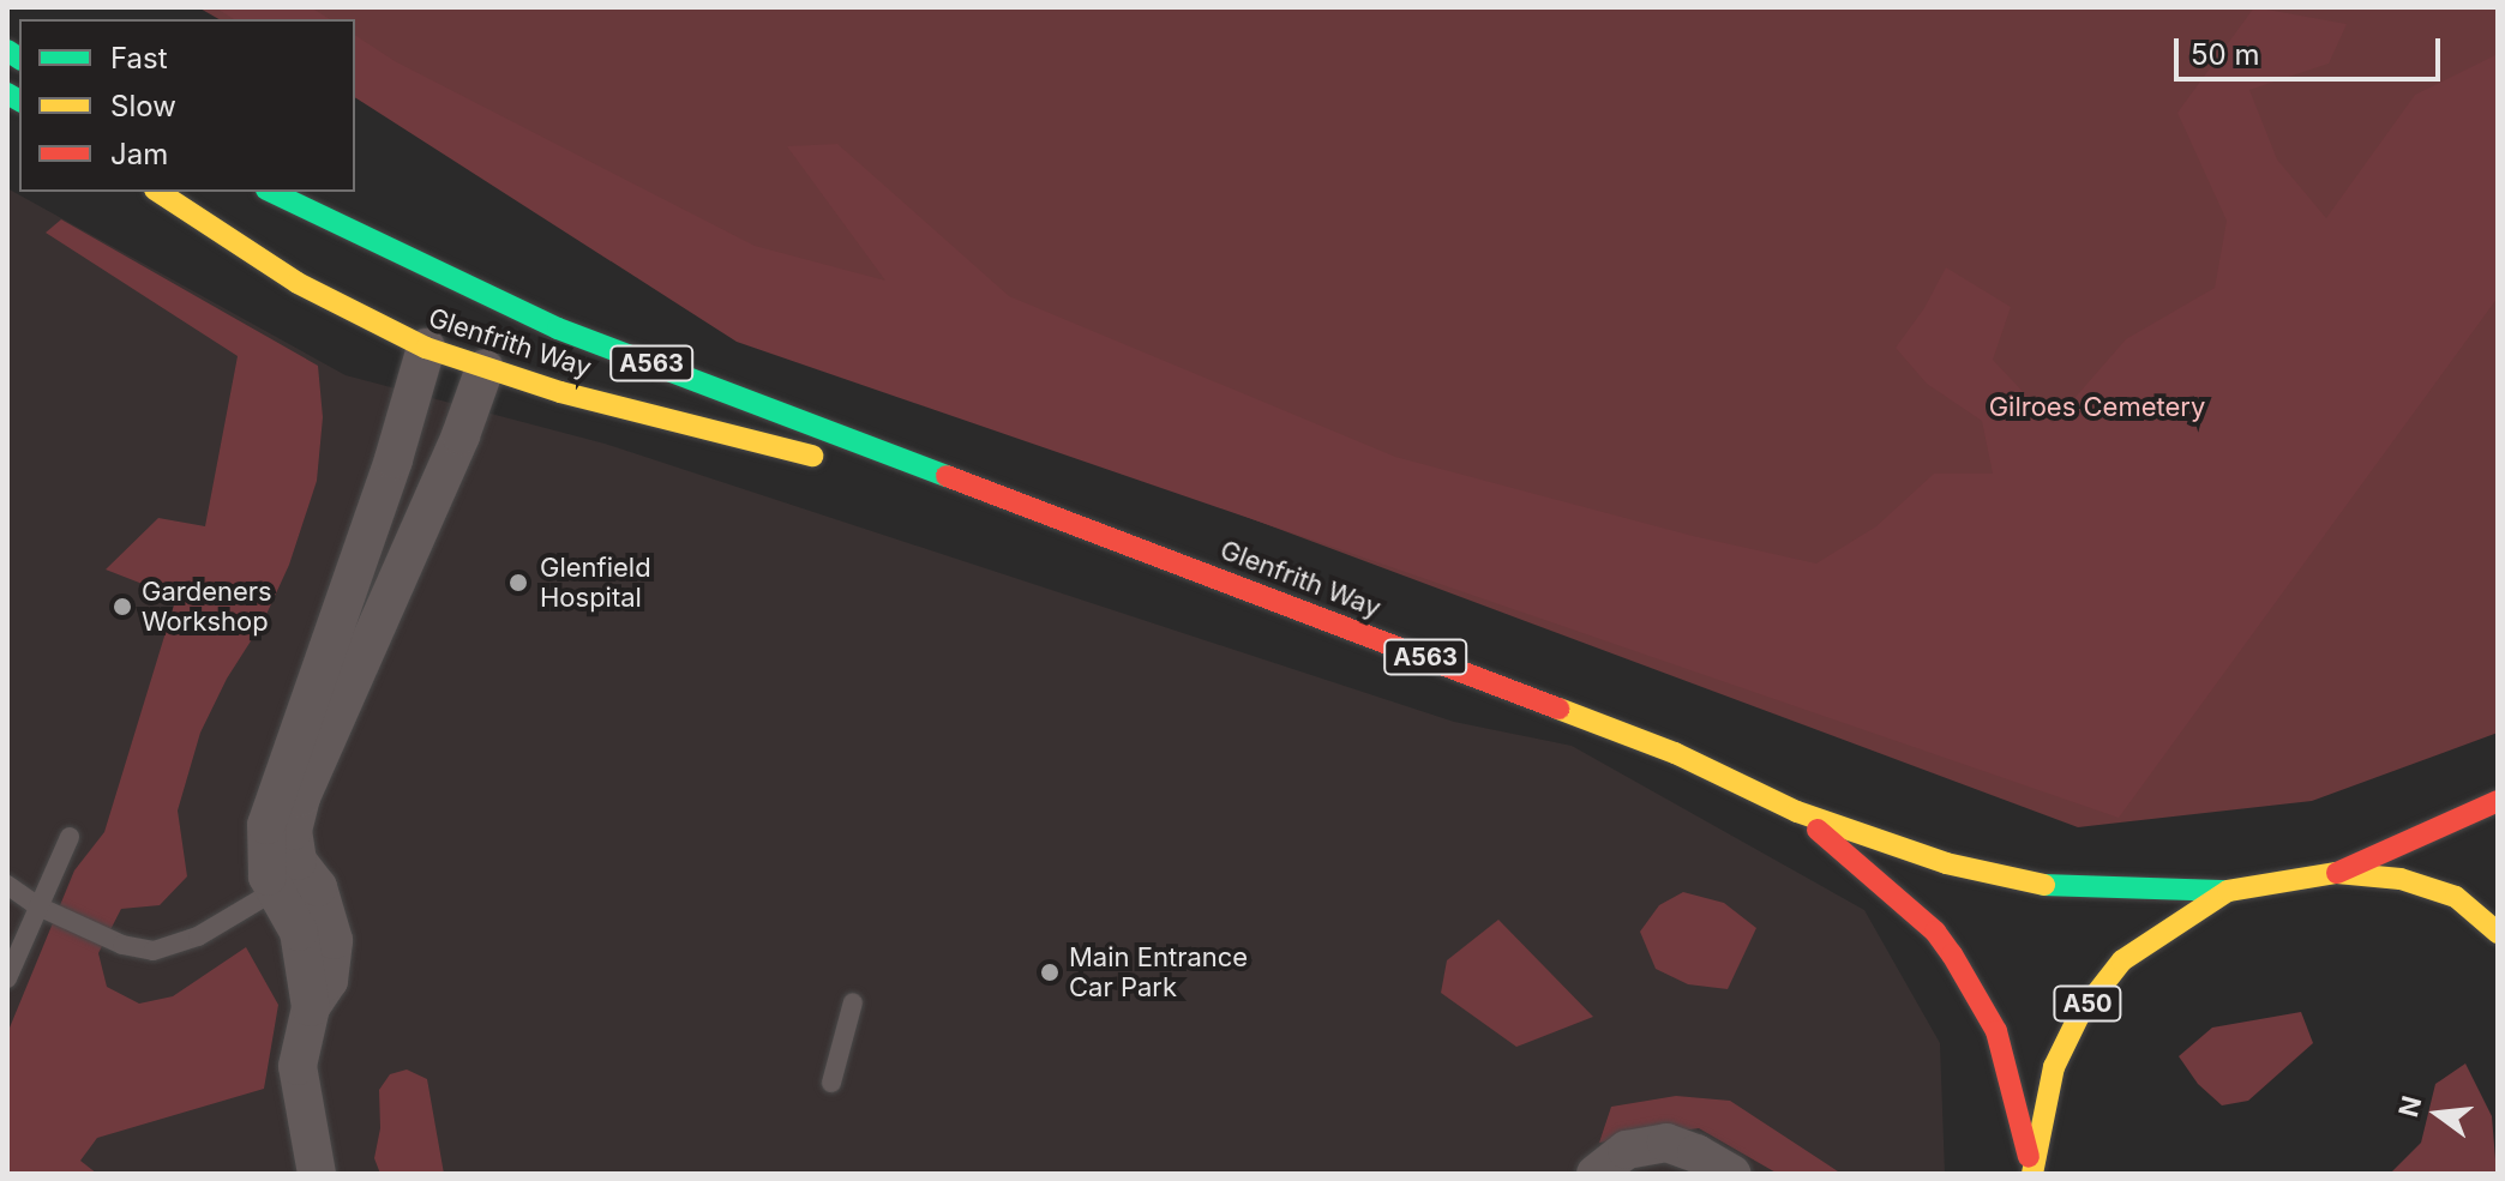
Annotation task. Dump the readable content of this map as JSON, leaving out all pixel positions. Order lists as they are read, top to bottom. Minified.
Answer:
{"streets":{"main road":["Glenfrith Way","A563","A50"]},"crossings":[["Glenfrith Way","A563"],["Glenfrith Way","A50"]],"parks":["Gilroes Cemetery"],"places":["Glenfield Hospital","Gardeners Workshop","Main Entrance Car Park"],"legend":["Fast","Slow","Jam"],"scale_bar":"50 m","north":"left"}
